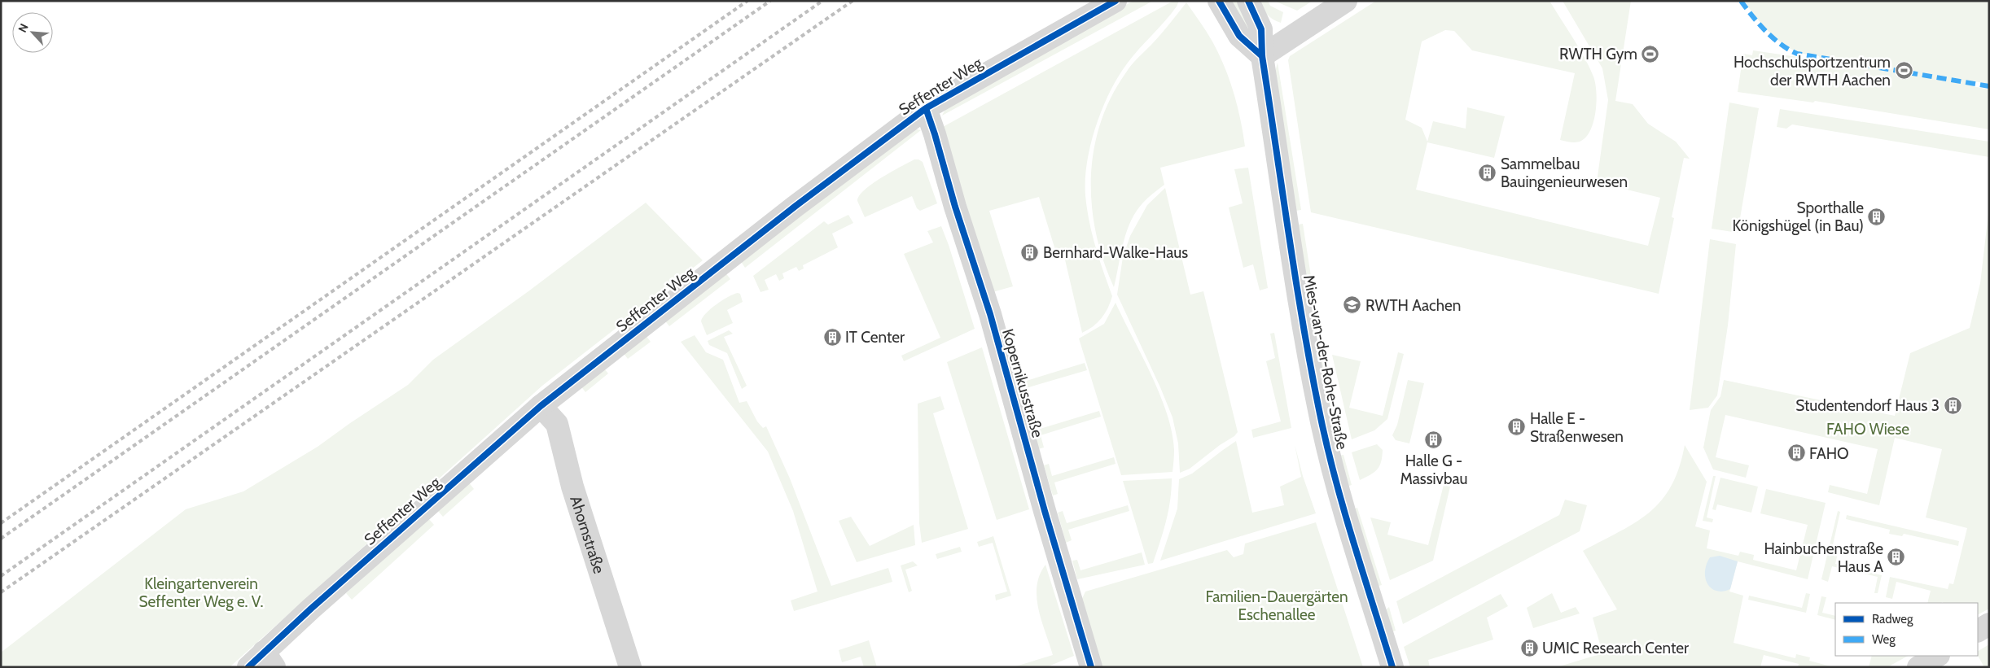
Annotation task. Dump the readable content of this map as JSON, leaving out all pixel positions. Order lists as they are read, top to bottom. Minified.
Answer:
{"streets":{"street":["Seffenter Weg","Mies-van-der-Rohe-Straße","Kopernikusstraße","Ahornstraße"]},"crossings":[["Seffenter Weg","Kopernikusstraße"],["Seffenter Weg","Ahornstraße"]],"parks":["FAHO Wiese","Kleingartenverein Seffenter Weg e. V.","Familien-Dauergärten Eschenallee"],"places":{"sports":["RWTH Gym","Hochschulsportzentrum der RWTH Aachen"],"building":["Sammelbau Bauingenieurwesen","Sporthalle Königshügel (in Bau)","Bernhard-Walke-Haus","IT Center","Studentendorf Haus 3","Halle E - Straßenwesen","Halle G - Massivbau","FAHO","Hainbuchenstraße Haus A","UMIC Research Center"],"school or university":["RWTH Aachen"]},"legend":["Radweg","Weg"],"north":"top left"}
